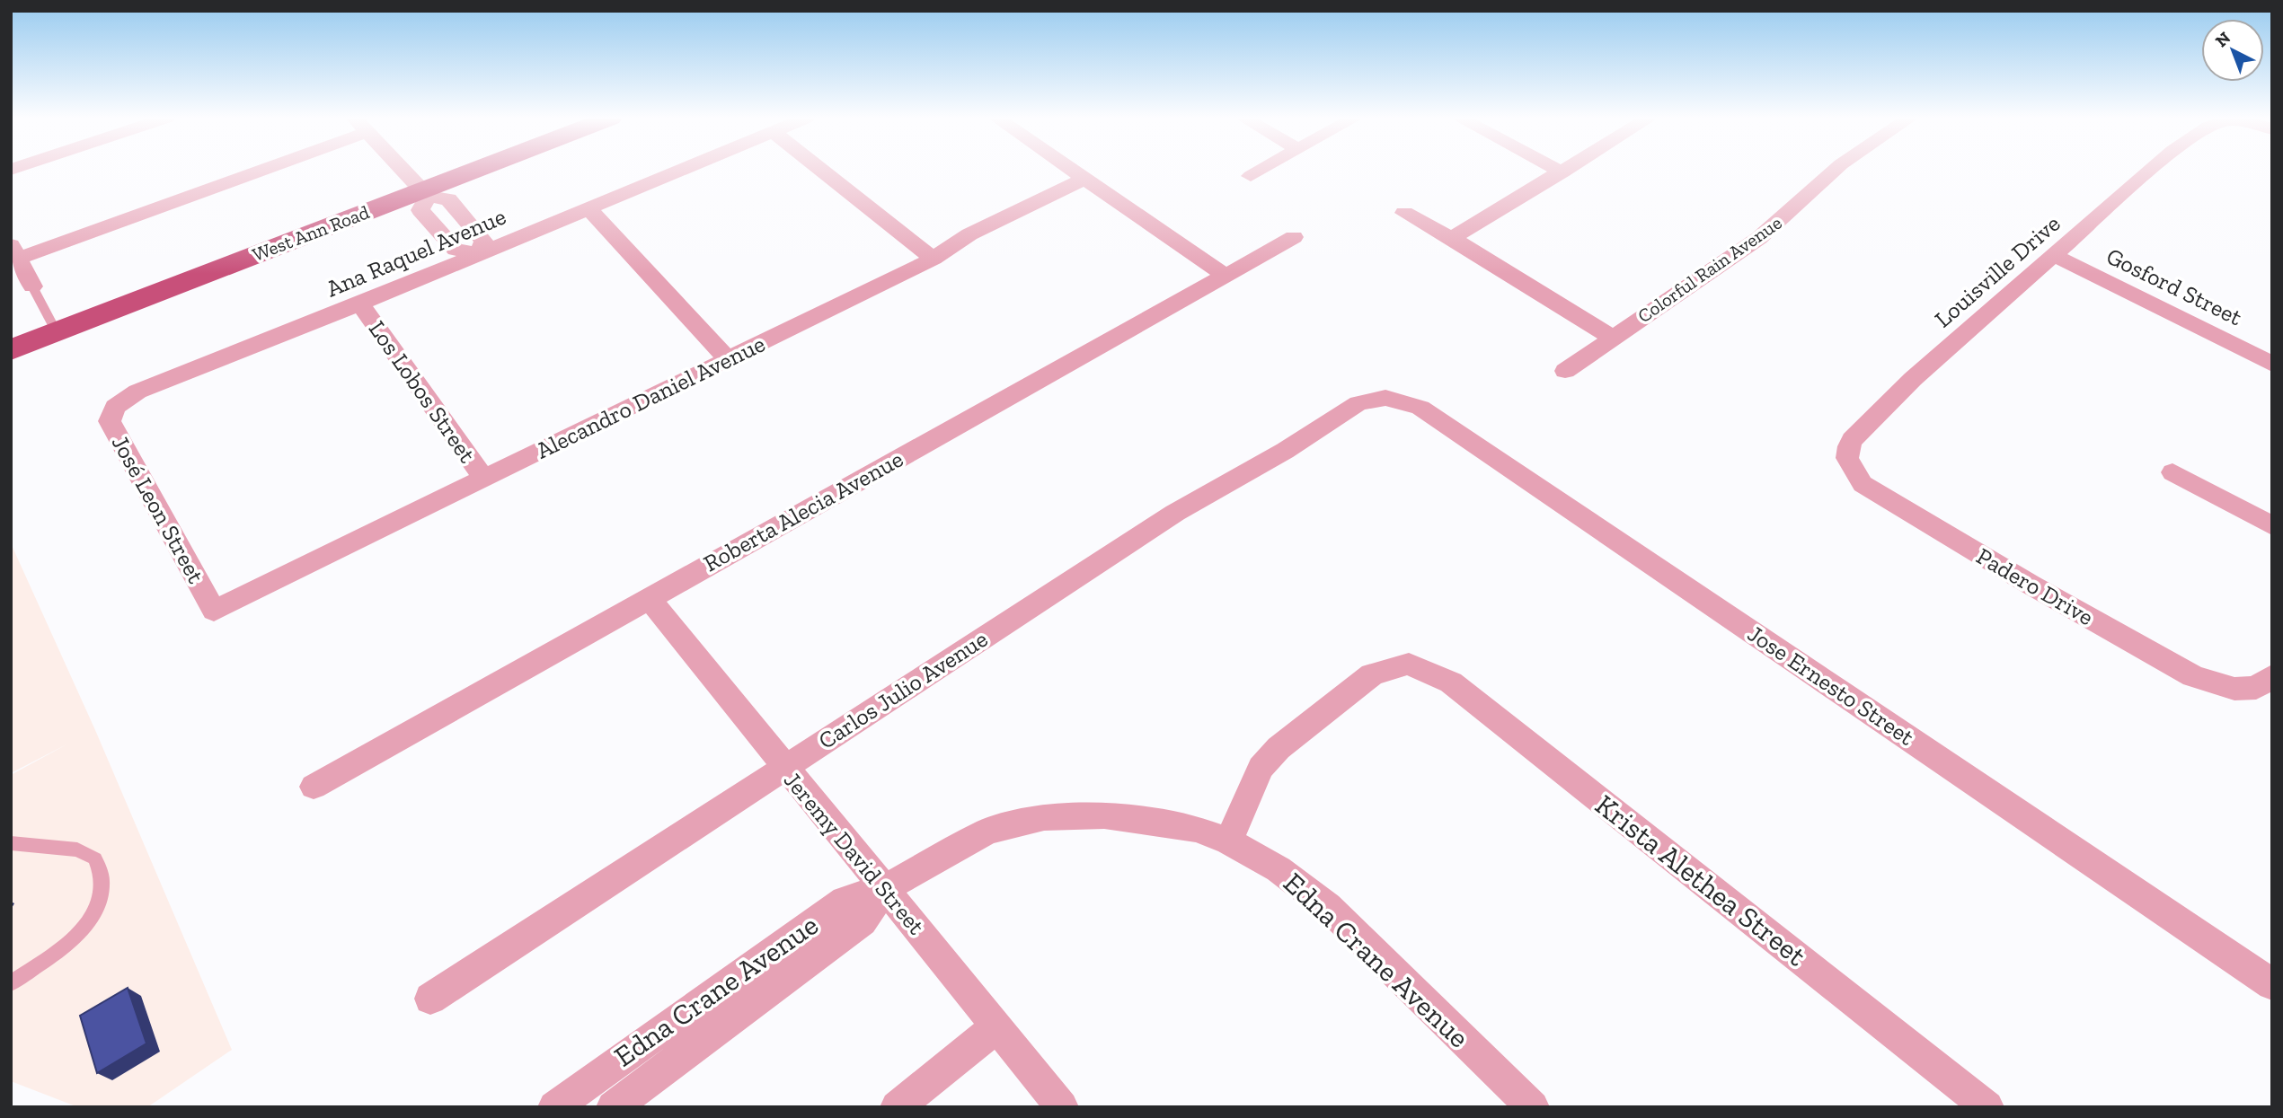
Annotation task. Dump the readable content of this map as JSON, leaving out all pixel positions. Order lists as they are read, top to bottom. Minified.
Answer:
{"streets":{"main road":["West Ann Road"],"street":["Ana Raquel Avenue","Colorful Rain Avenue","Louisville Drive","Gosford Street","Los Lobos Street","Alecandro Daniel Avenue","José Leon Street","Roberta Alecia Avenue","Padero Drive","Jose Ernesto Street","Carlos Julio Avenue","Jeremy David Street","Krista Alethea Street","Edna Crane Avenue"]},"crossings":[["Ana Raquel Avenue","Los Lobos Street"],["Ana Raquel Avenue","José Leon Street"],["Louisville Drive","Gosford Street"],["Louisville Drive","Padero Drive"],["Los Lobos Street","Alecandro Daniel Avenue"],["Alecandro Daniel Avenue","José Leon Street"],["Roberta Alecia Avenue","Jeremy David Street"],["Jose Ernesto Street","Carlos Julio Avenue"],["Carlos Julio Avenue","Jeremy David Street"],["Jeremy David Street","Edna Crane Avenue"],["Krista Alethea Street","Edna Crane Avenue"]],"north":"top left"}
